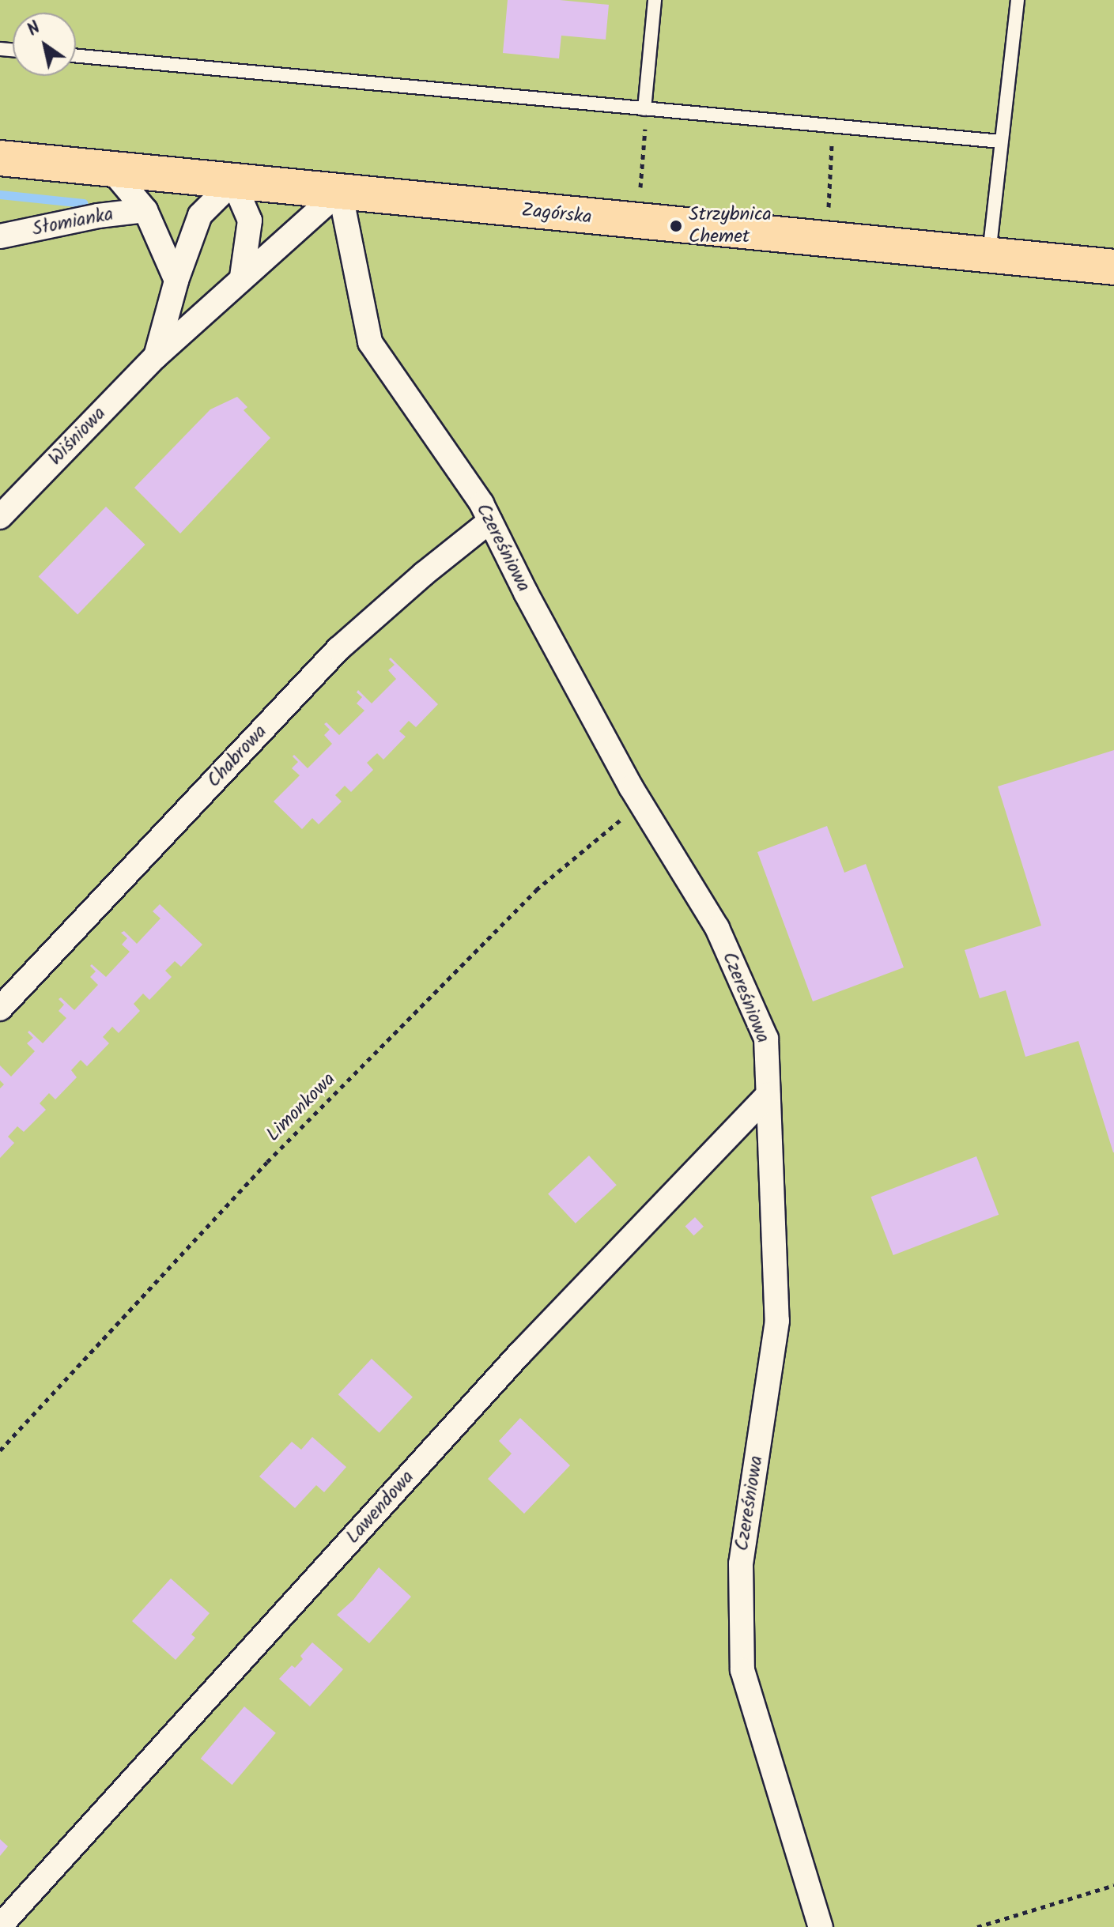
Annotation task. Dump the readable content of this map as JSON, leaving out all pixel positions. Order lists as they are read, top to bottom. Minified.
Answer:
{"streets":{"highway":["Zagórska"],"street":["Słomianka","Wiśniowa","Czereśniowa","Chabrowa","Lawendowa"],"path":["Limonkowa"]},"crossings":[["Zagórska","Wiśniowa"],["Zagórska","Czereśniowa"],["Wiśniowa","Czereśniowa"],["Czereśniowa","Chabrowa"],["Czereśniowa","Limonkowa"],["Czereśniowa","Lawendowa"]],"places":["Strzybnica Chemet"],"north":"top left"}
